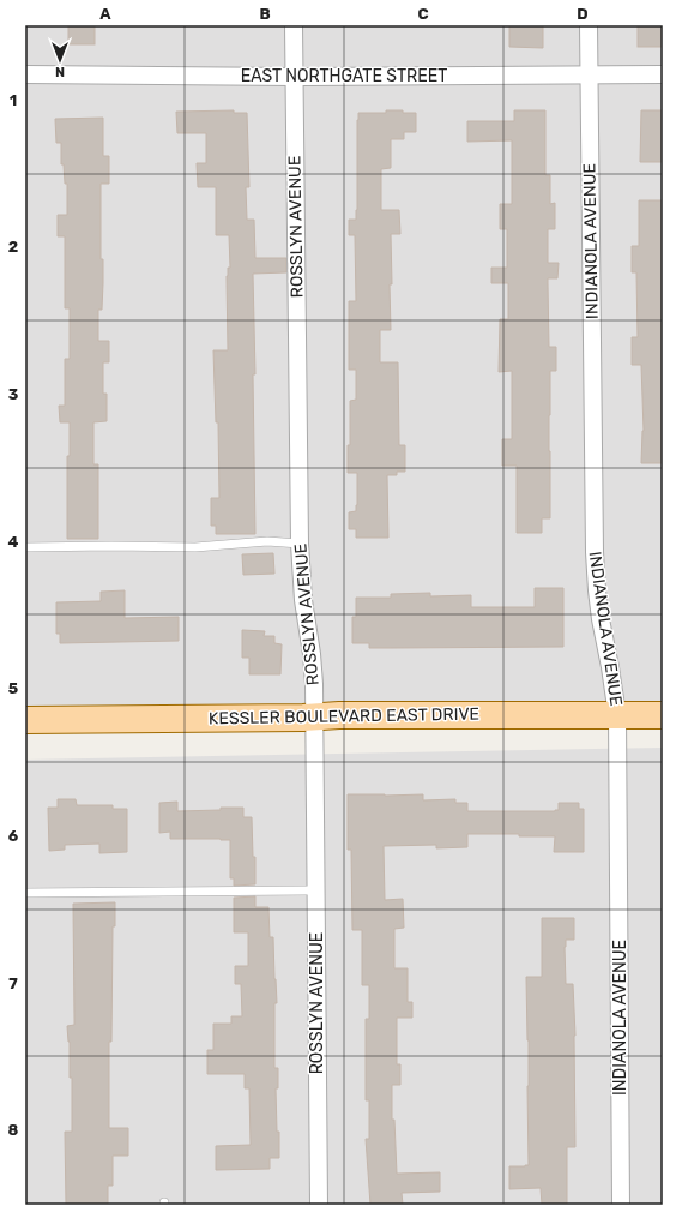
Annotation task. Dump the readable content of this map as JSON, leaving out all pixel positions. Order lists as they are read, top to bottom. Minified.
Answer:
{"streets":{"main road":["KESSLER BOULEVARD EAST DRIVE"],"street":["EAST NORTHGATE STREET","ROSSLYN AVENUE","INDIANOLA AVENUE"]},"crossings":[["EAST NORTHGATE STREET","ROSSLYN AVENUE"],["EAST NORTHGATE STREET","INDIANOLA AVENUE"],["ROSSLYN AVENUE","KESSLER BOULEVARD EAST DRIVE"],["INDIANOLA AVENUE","KESSLER BOULEVARD EAST DRIVE"]],"north":"bottom","grid":{"columns":["A","B","C","D"],"rows":["1","2","3","4","5","6","7","8"]}}
